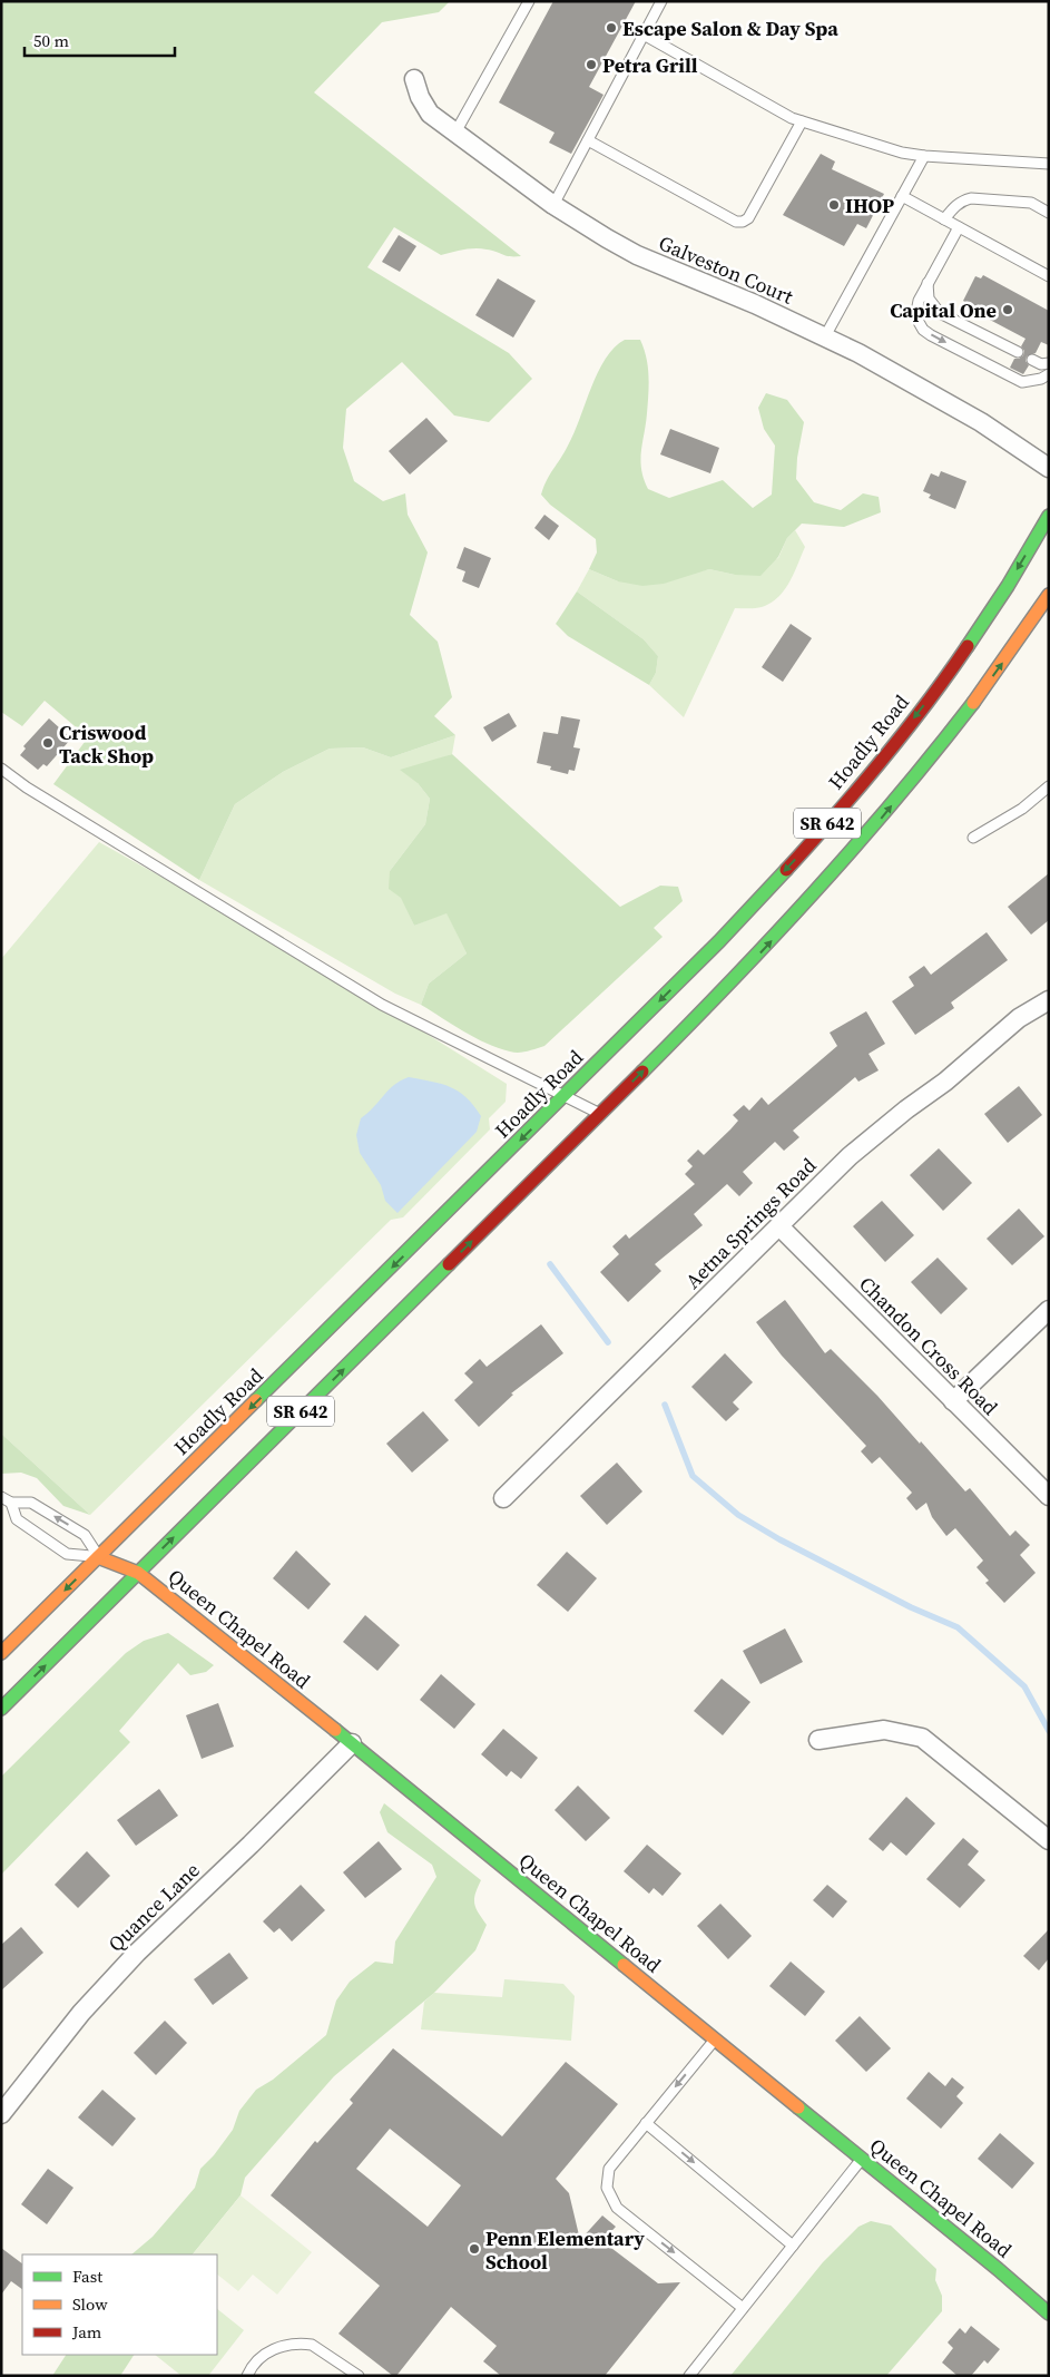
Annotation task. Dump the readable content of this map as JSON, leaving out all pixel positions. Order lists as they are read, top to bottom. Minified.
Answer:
{"streets":{"main road":["Hoadly Road","SR 642","Queen Chapel Road"],"street":["Galveston Court","Aetna Springs Road","Chandon Cross Road","Quance Lane"]},"crossings":[["Hoadly Road","Queen Chapel Road"],["SR 642","Queen Chapel Road"],["Aetna Springs Road","Chandon Cross Road"],["Queen Chapel Road","Quance Lane"]],"places":["Escape Salon & Day Spa","Petra Grill","IHOP","Capital One","Criswood Tack Shop","Penn Elementary School"],"legend":["Fast","Slow","Jam"],"scale_bar":"50 m"}
